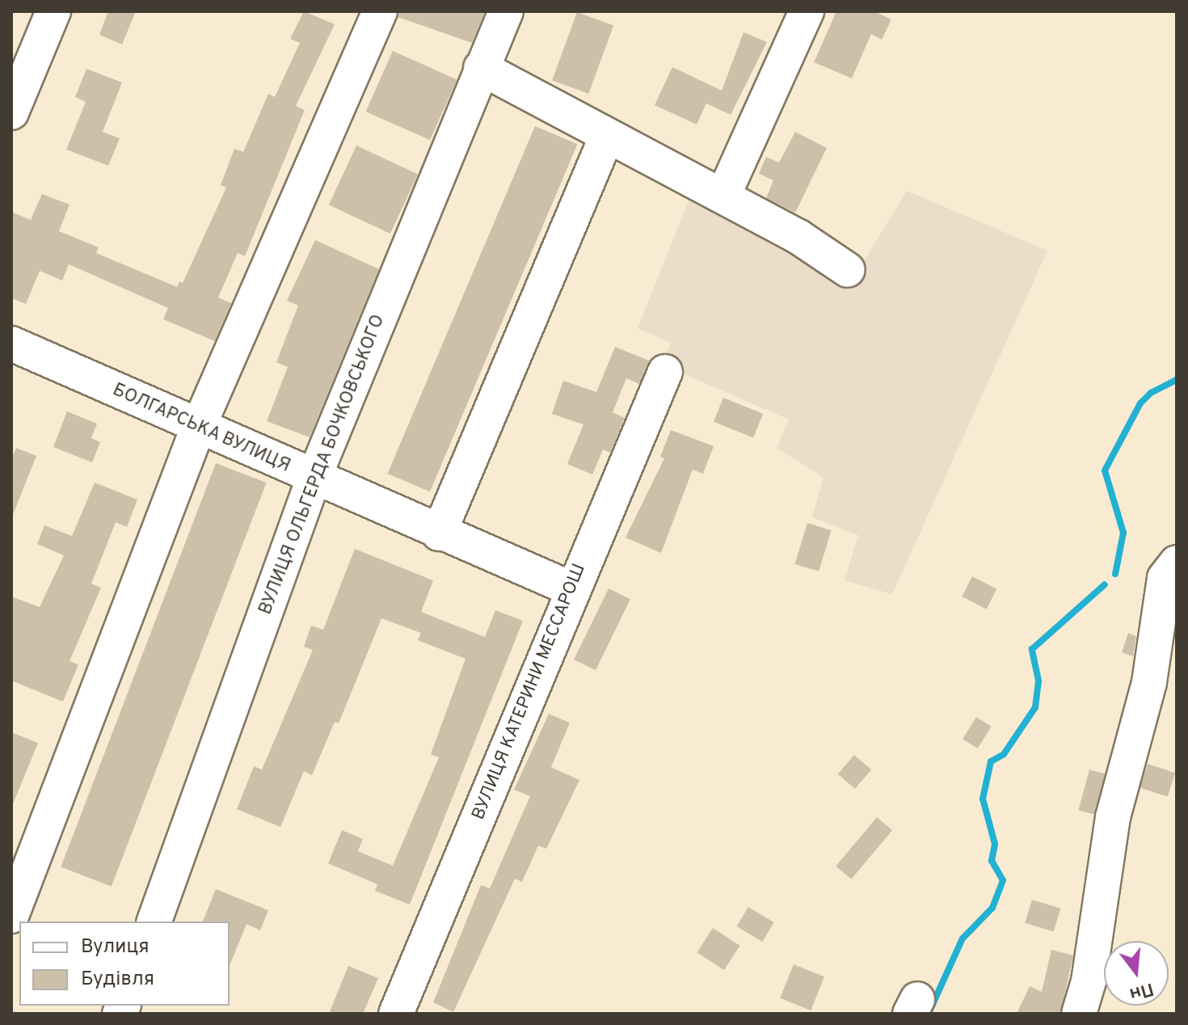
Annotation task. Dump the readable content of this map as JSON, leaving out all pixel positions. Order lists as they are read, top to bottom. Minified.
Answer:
{"streets":{"street":["БОЛГАРСЬКА ВУЛИЦЯ","ВУЛИЦЯ ОЛЬГЕРДА БОЧКОВСЬКОГО","ВУЛИЦЯ КАТЕРИНИ МЕССАРОШ"]},"crossings":[["БОЛГАРСЬКА ВУЛИЦЯ","ВУЛИЦЯ ОЛЬГЕРДА БОЧКОВСЬКОГО"],["БОЛГАРСЬКА ВУЛИЦЯ","ВУЛИЦЯ КАТЕРИНИ МЕССАРОШ"]],"legend":["Вулиця","Будівля"],"north":"bottom"}
